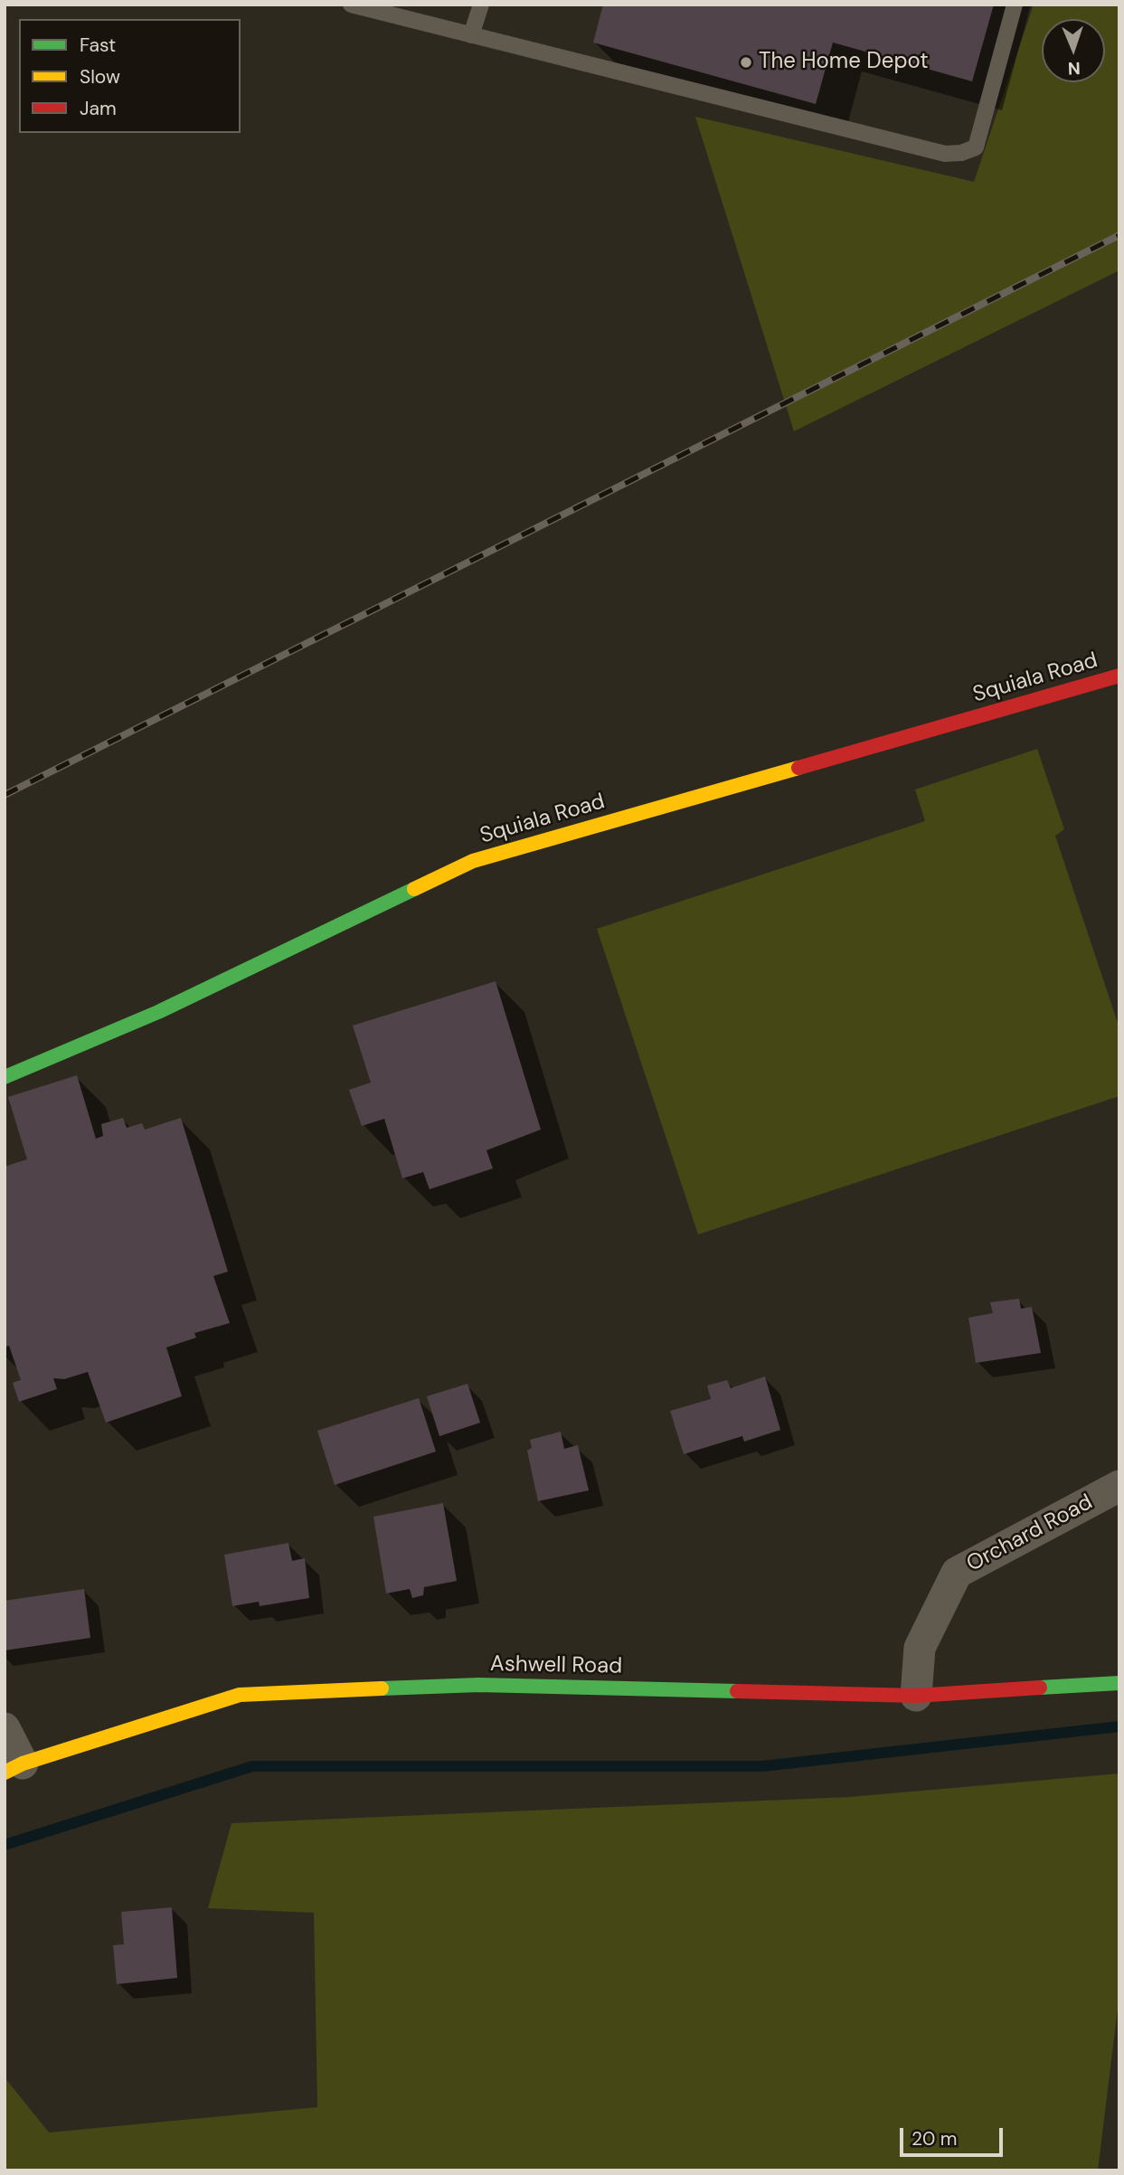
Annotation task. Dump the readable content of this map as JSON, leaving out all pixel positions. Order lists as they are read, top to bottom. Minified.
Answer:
{"streets":{"street":["Squiala Road","Orchard Road","Ashwell Road"]},"crossings":[["Orchard Road","Ashwell Road"]],"places":["The Home Depot"],"legend":["Fast","Slow","Jam"],"scale_bar":"20 m","north":"bottom"}
